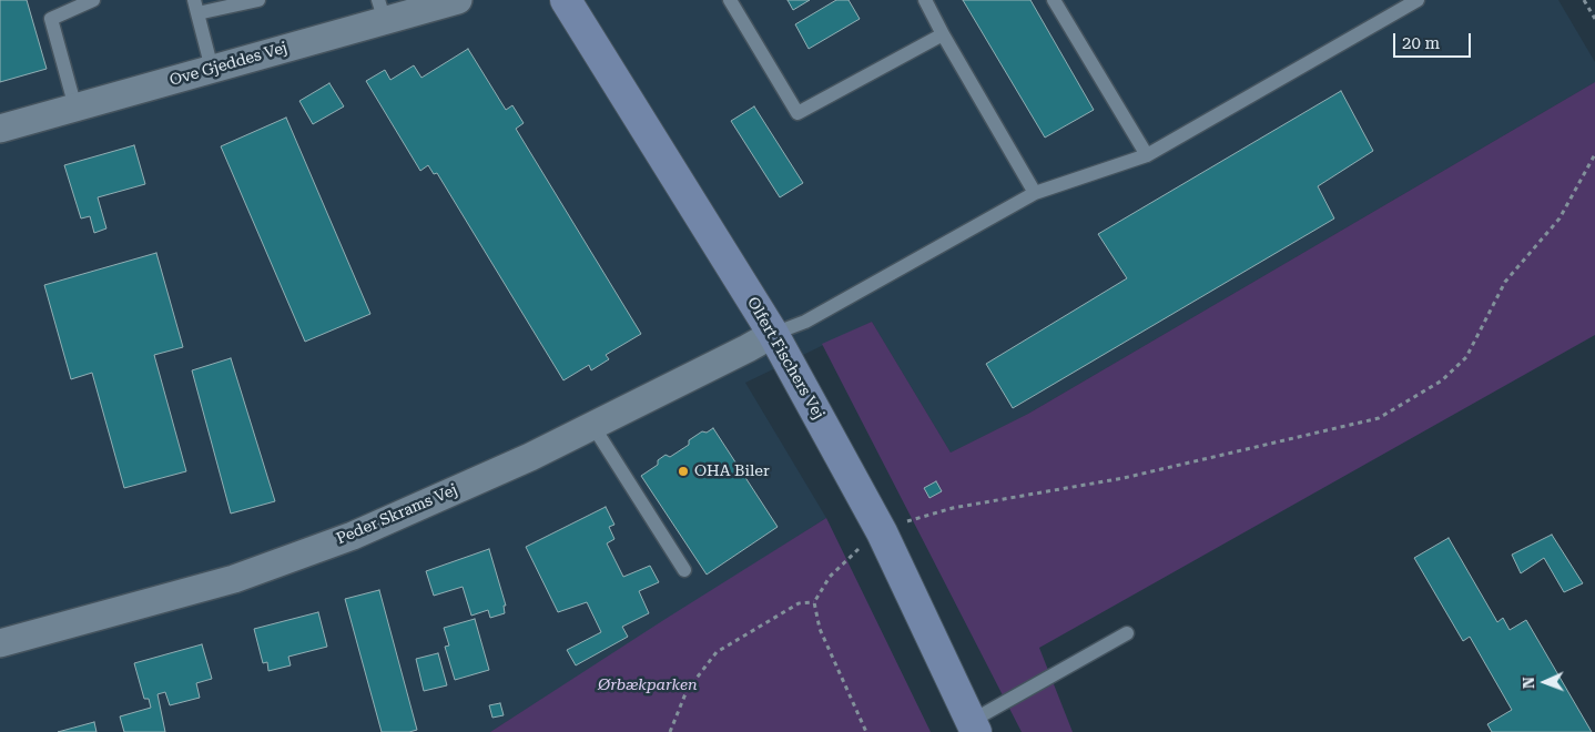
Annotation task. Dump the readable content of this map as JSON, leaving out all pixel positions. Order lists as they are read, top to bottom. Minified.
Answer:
{"streets":{"street":["Ove Gjeddes Vej","Olfert Fischers Vej","Peder Skrams Vej"]},"crossings":[["Olfert Fischers Vej","Peder Skrams Vej"]],"parks":["Ørbækparken"],"places":["OHA Biler"],"scale_bar":"20 m","north":"left"}
